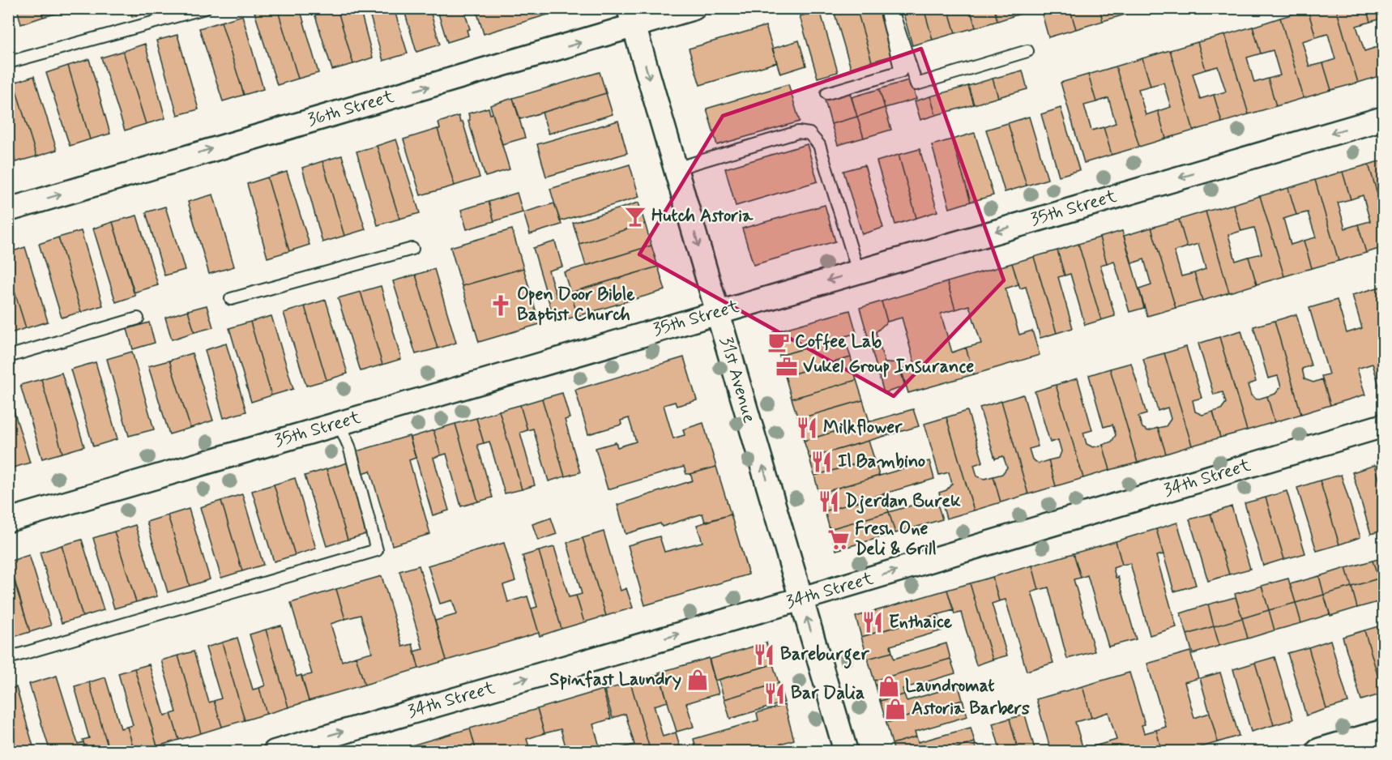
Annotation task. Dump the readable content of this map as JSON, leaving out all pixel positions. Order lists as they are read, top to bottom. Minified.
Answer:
{"streets":{"street":["36th Street","35th Street","31st Avenue","34th Street"]},"crossings":[["36th Street","31st Avenue"],["35th Street","31st Avenue"],["31st Avenue","34th Street"]],"one_way":["36th Street","35th Street","34th Street"],"places":{"bar":["Hutch Astoria"],"church":["Open Door Bible Baptist Church"],"cafe":["Coffee Lab"],"office":["Vukel Group Insurance"],"restaurant":["Milkflower","Il Bambino","Djerdan Burek","Enthaice","Bareburger","Bar Dalia"],"supermarket":["Fresh One Deli & Grill"],"shop":["Spinfast Laundry","Laundromat","Astoria Barbers"]}}
